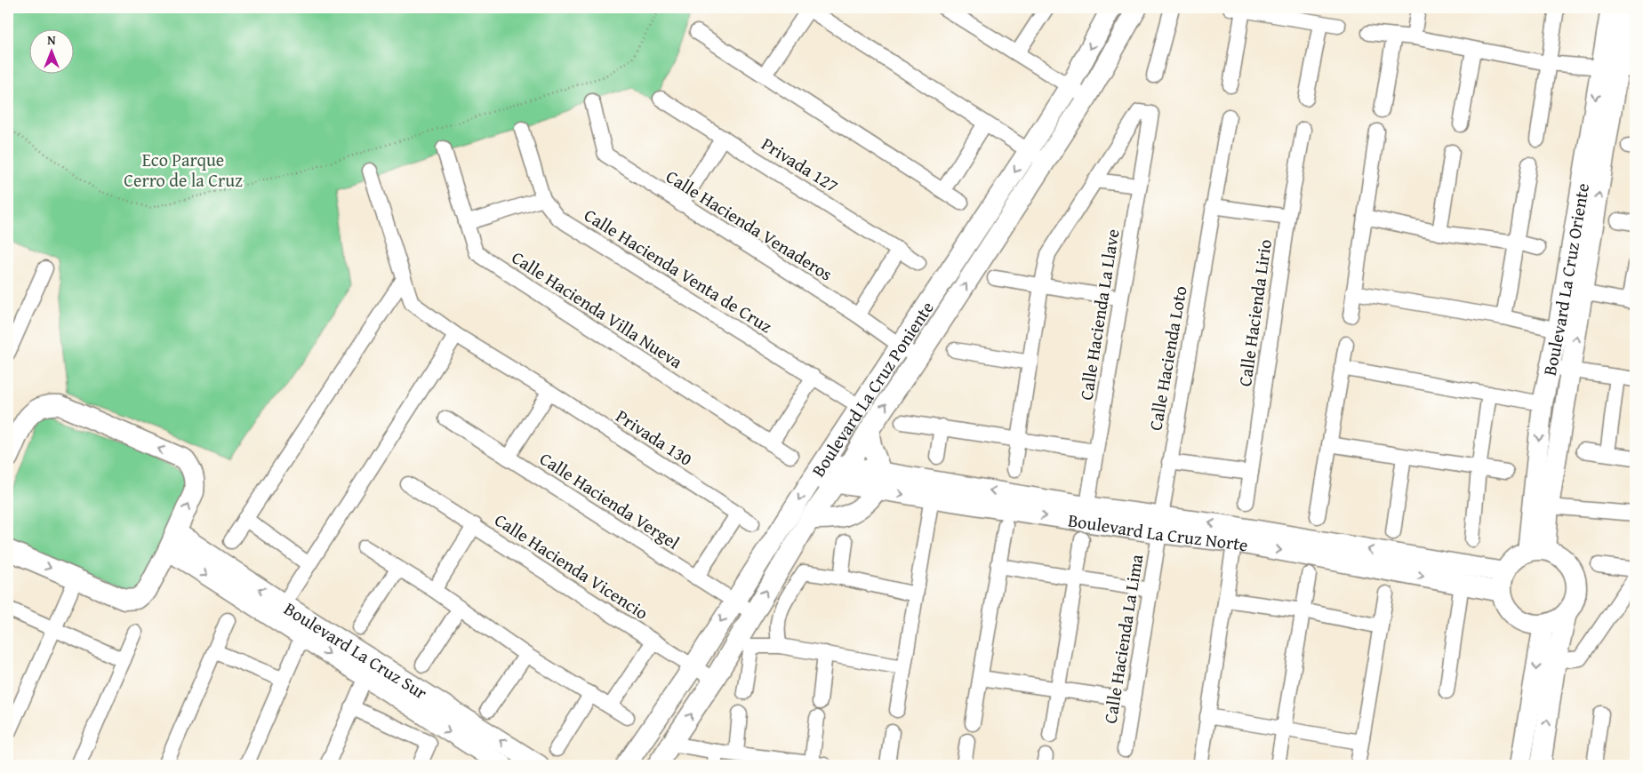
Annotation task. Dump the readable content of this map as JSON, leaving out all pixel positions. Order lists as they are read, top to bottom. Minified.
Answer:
{"streets":{"street":["Privada 127","Calle Hacienda Venaderos","Calle Hacienda Venta de Cruz","Boulevard La Cruz Oriente","Calle Hacienda Villa Nueva","Calle Hacienda Lirio","Calle Hacienda La Llave","Calle Hacienda Loto","Boulevard La Cruz Poniente","Privada 130","Calle Hacienda Vergel","Boulevard La Cruz Norte","Calle Hacienda Vicencio","Calle Hacienda La Lima","Boulevard La Cruz Sur"]},"crossings":[["Calle Hacienda Venaderos","Boulevard La Cruz Poniente"],["Calle Hacienda Venta de Cruz","Boulevard La Cruz Poniente"],["Boulevard La Cruz Oriente","Boulevard La Cruz Norte"],["Calle Hacienda La Llave","Boulevard La Cruz Norte"],["Calle Hacienda Loto","Boulevard La Cruz Norte"],["Calle Hacienda Loto","Calle Hacienda La Lima"],["Boulevard La Cruz Poniente","Calle Hacienda Vergel"],["Boulevard La Cruz Poniente","Boulevard La Cruz Norte"],["Boulevard La Cruz Poniente","Calle Hacienda Vicencio"],["Boulevard La Cruz Norte","Calle Hacienda La Lima"]],"parks":["Eco Parque Cerro de la Cruz"],"north":"top"}
